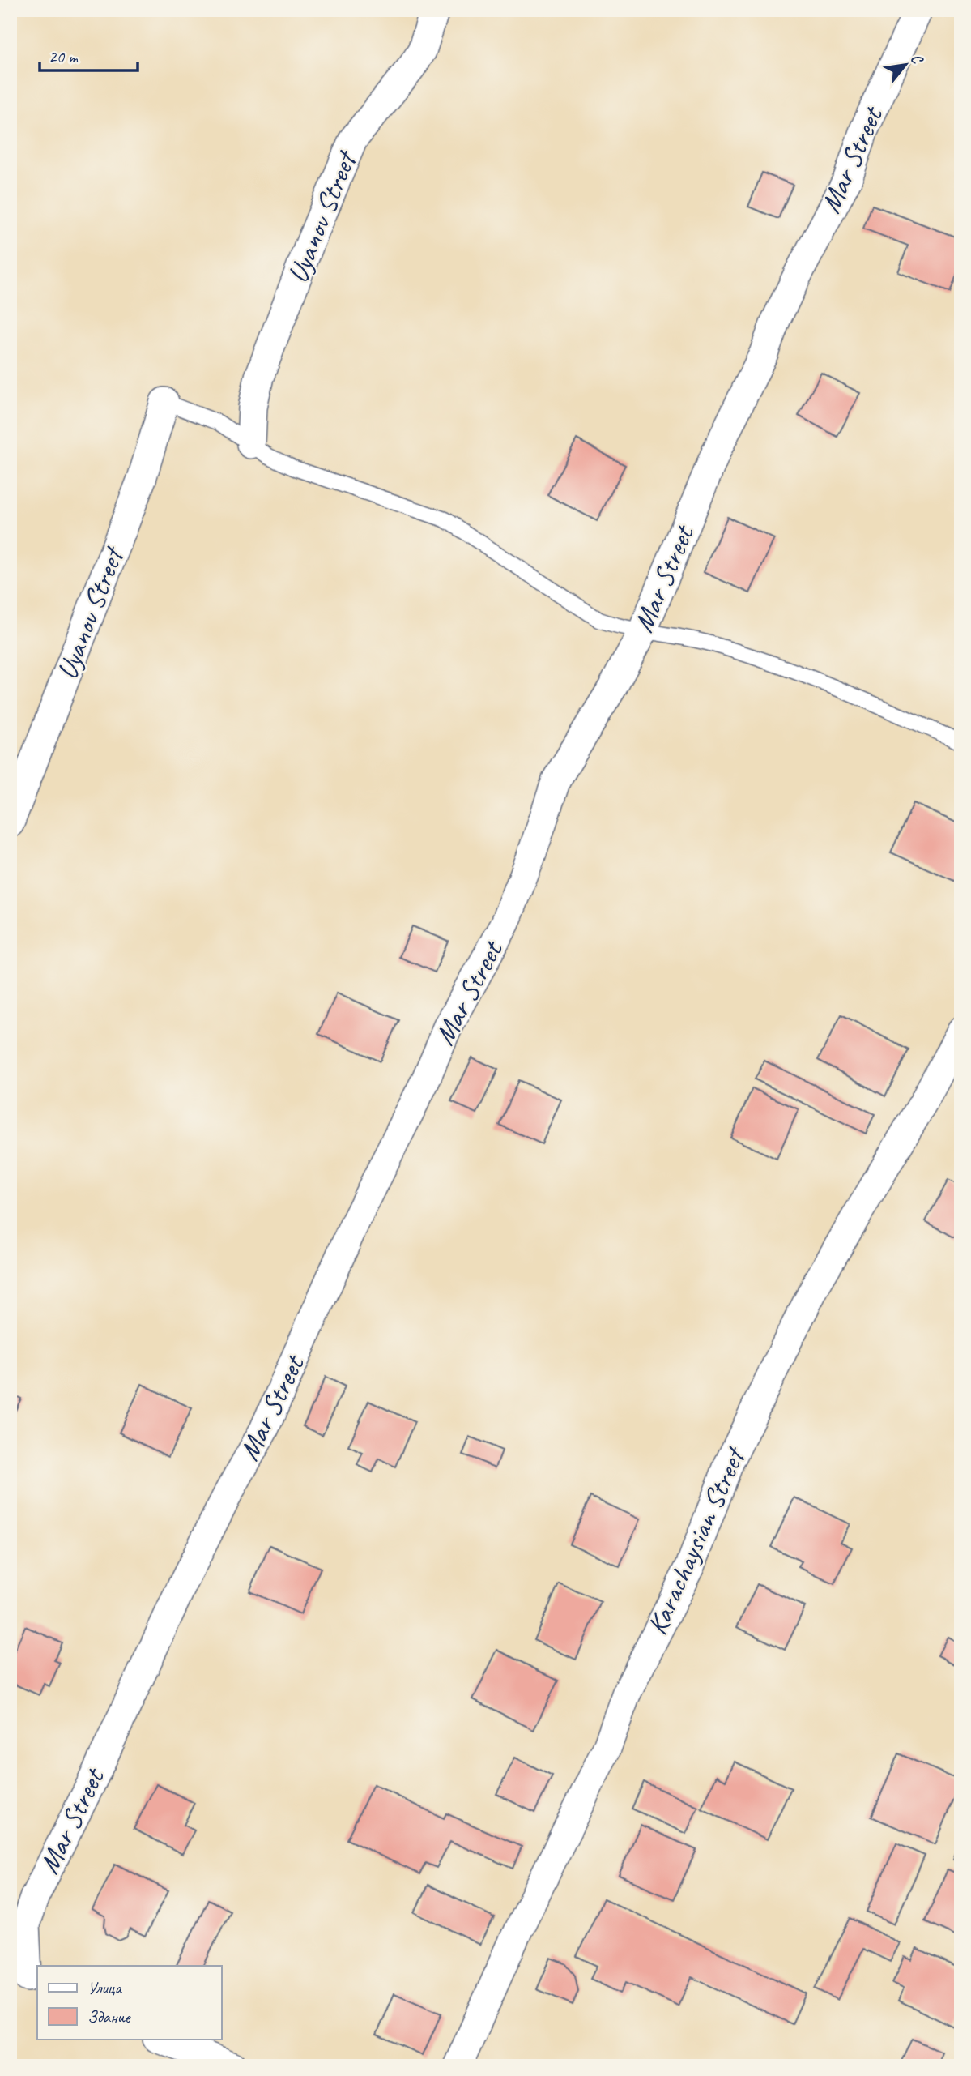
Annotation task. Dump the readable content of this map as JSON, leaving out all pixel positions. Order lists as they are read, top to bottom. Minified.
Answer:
{"streets":{"street":["Mar Street","Uyanov Street","Karachaysian Street"]},"legend":["Улица","Здание"],"scale_bar":"20 m","north":"top right"}
